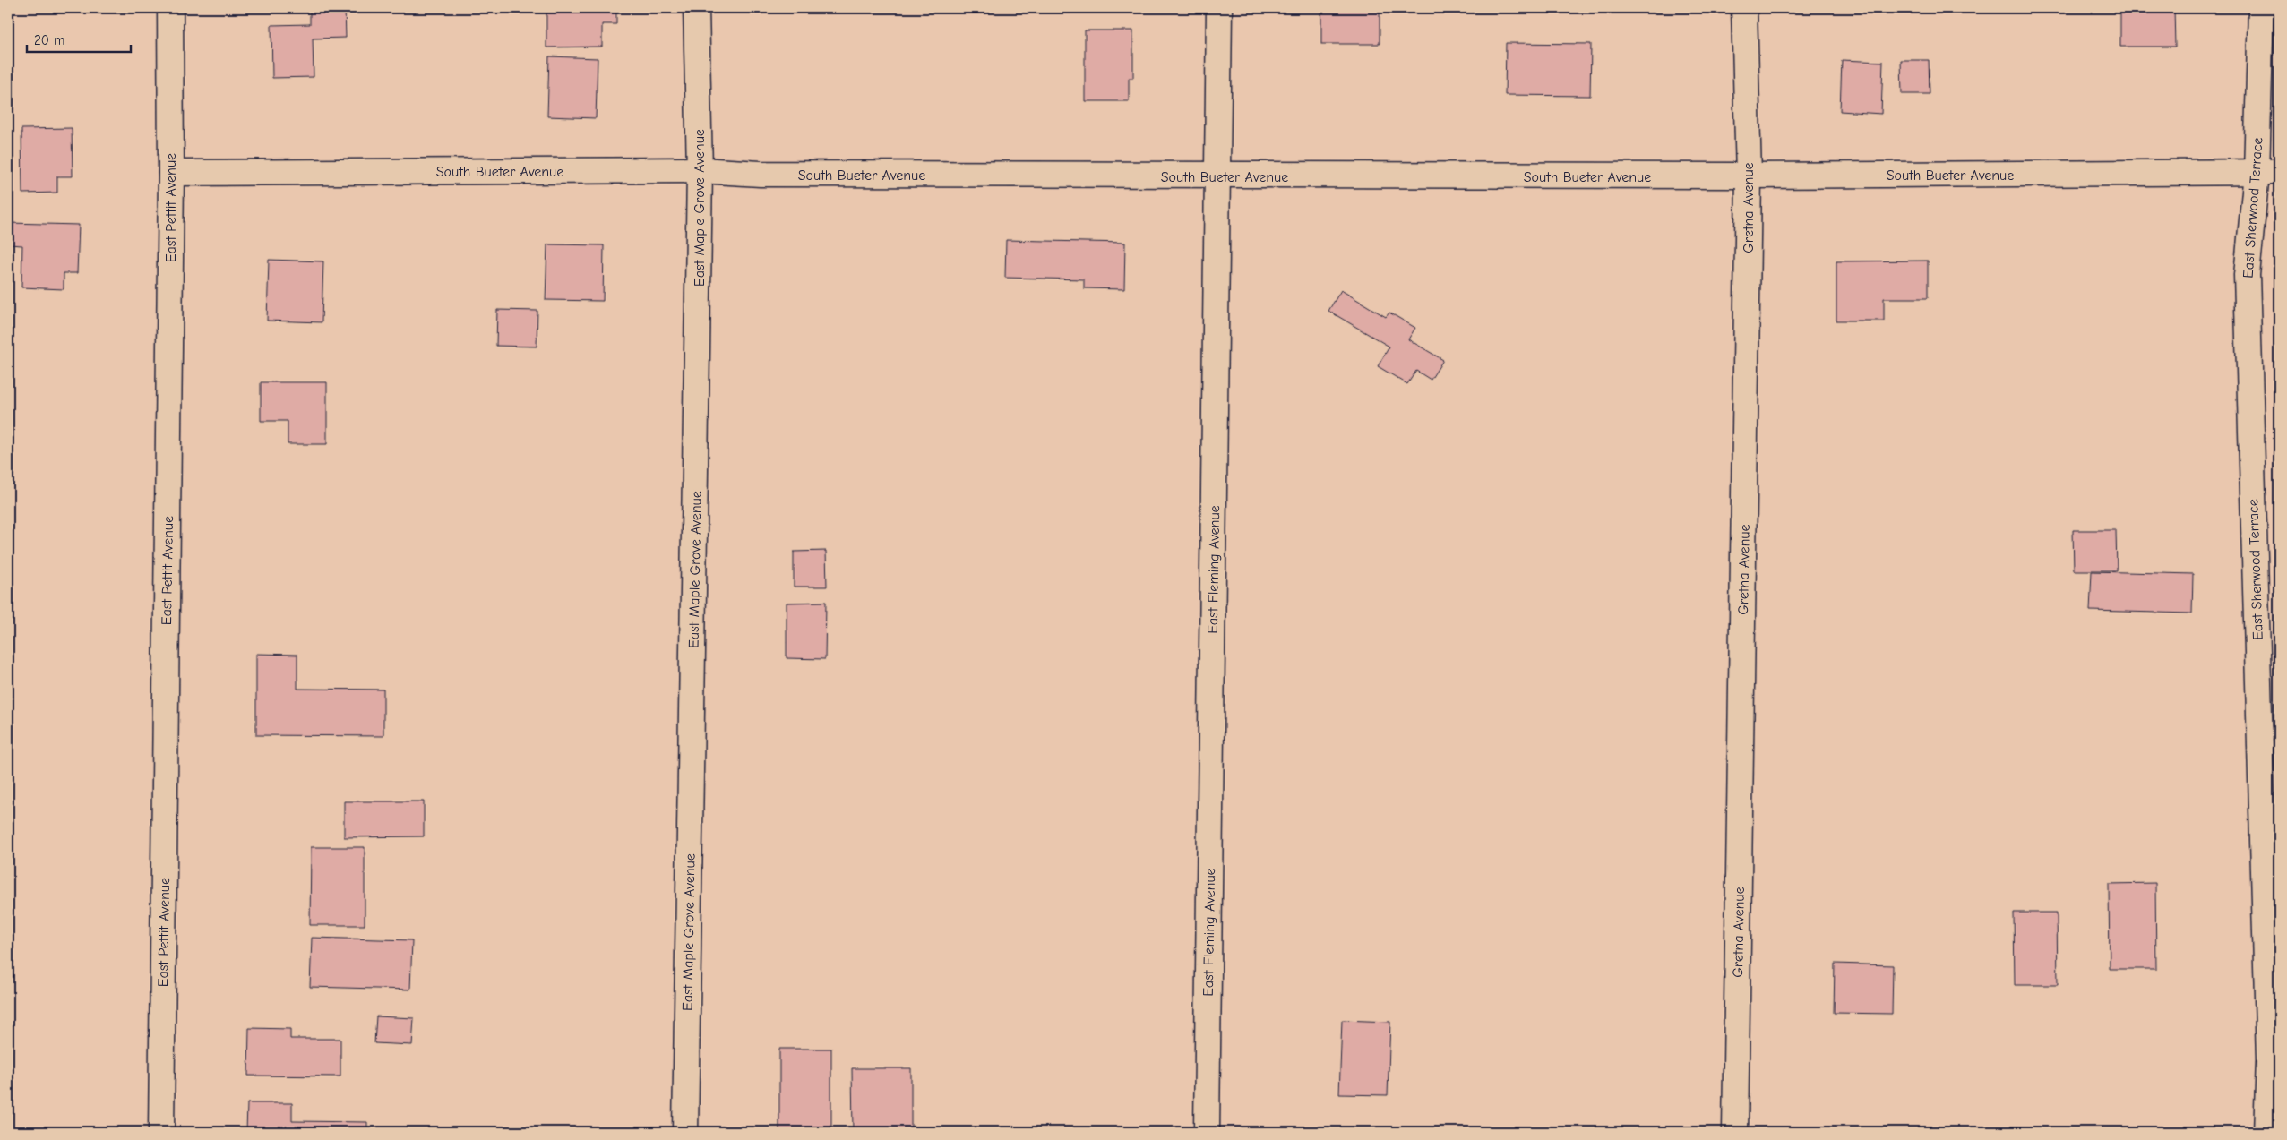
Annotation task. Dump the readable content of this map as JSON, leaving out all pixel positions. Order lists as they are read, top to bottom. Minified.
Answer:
{"streets":{"street":["South Bueter Avenue","East Pettit Avenue","East Maple Grove Avenue","Gretna Avenue","East Sherwood Terrace","East Fleming Avenue"]},"crossings":[["South Bueter Avenue","East Pettit Avenue"],["South Bueter Avenue","East Maple Grove Avenue"],["South Bueter Avenue","Gretna Avenue"],["South Bueter Avenue","East Sherwood Terrace"],["South Bueter Avenue","East Fleming Avenue"]],"scale_bar":"20 m"}
